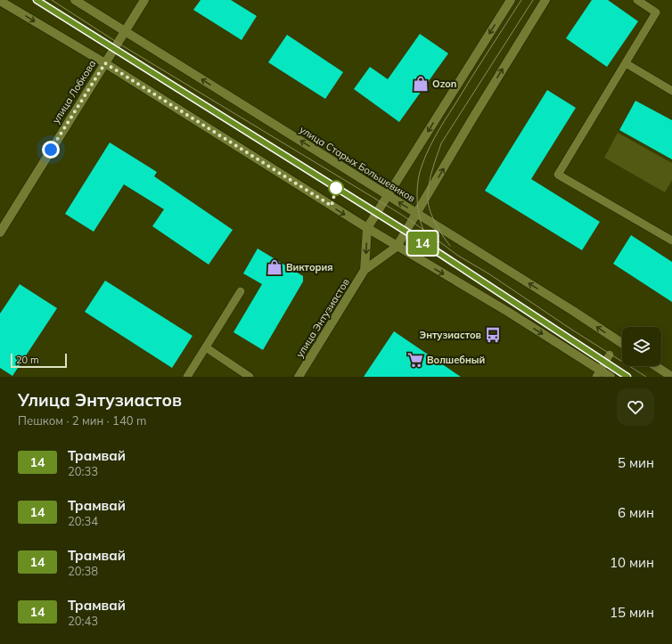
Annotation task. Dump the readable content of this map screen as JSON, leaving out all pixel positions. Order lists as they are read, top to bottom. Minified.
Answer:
{"streets":{"main road":["улица Лобкова","улица Старых Большевиков","улица Энтузиастов"]},"crossings":[["улица Лобкова","улица Старых Большевиков"]],"places":{"shop":["Ozon","Виктория"],"bus stop":["Энтузиастов"],"supermarket":["Волшебный"]},"lines":["tram line 14"],"scale_bar":"20 m","page":{"on_map":"14","scale":"20 m","heading":["Улица Энтузиастов","Пешком · 2 мин · 140 m"],"list":[{"mark":"14","name":"Трамвай","note":"20:33","value":"5 мин"},{"mark":"14","name":"Трамвай","note":"20:34","value":"6 мин"},{"mark":"14","name":"Трамвай","note":"20:38","value":"10 мин"},{"mark":"14","name":"Трамвай","note":"20:43","value":"15 мин"}]}}
